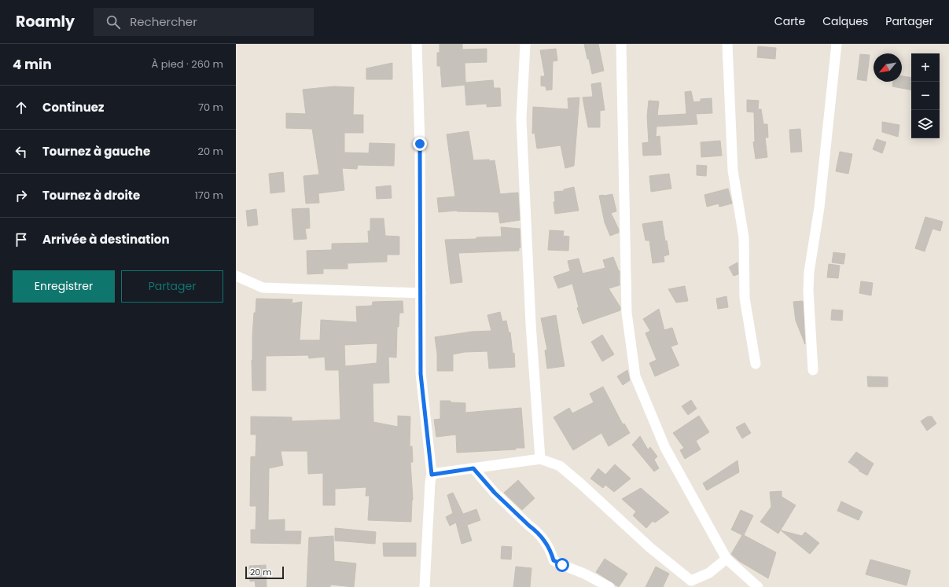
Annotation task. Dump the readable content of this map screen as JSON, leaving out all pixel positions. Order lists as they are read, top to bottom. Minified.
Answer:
{"scale_bar":"20 m","north":"bottom left","page":{"header":"Roamly","search":"Rechercher","nav":["Carte","Calques","Partager"],"heading":["4 min","À pied · 260 m"],"map_buttons":["+","−"],"list":[["Continuez","70 m"],["Tournez à gauche","20 m"],["Tournez à droite","170 m"],"Arrivée à destination"],"buttons":["Enregistrer","Partager"],"scale":"20 m"}}
